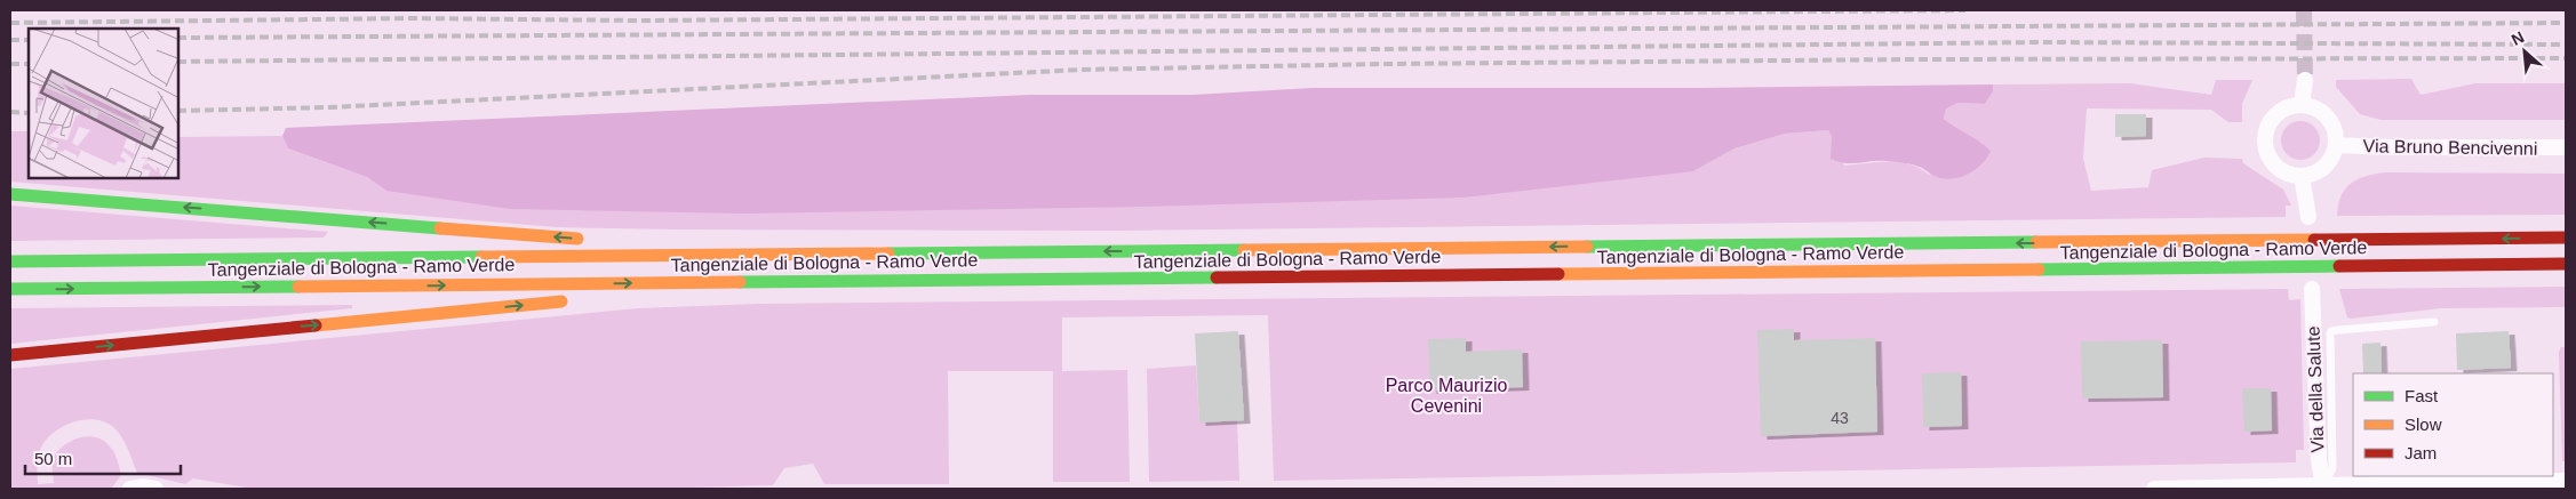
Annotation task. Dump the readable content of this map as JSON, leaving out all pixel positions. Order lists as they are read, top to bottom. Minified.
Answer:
{"streets":{"highway":["Tangenziale di Bologna - Ramo Verde"],"street":["Via Bruno Bencivenni","Via della Salute"]},"parks":["Parco Maurizio Cevenini"],"house_numbers":["43"],"legend":["Fast","Slow","Jam"],"scale_bar":"50 m","north":"top left"}
